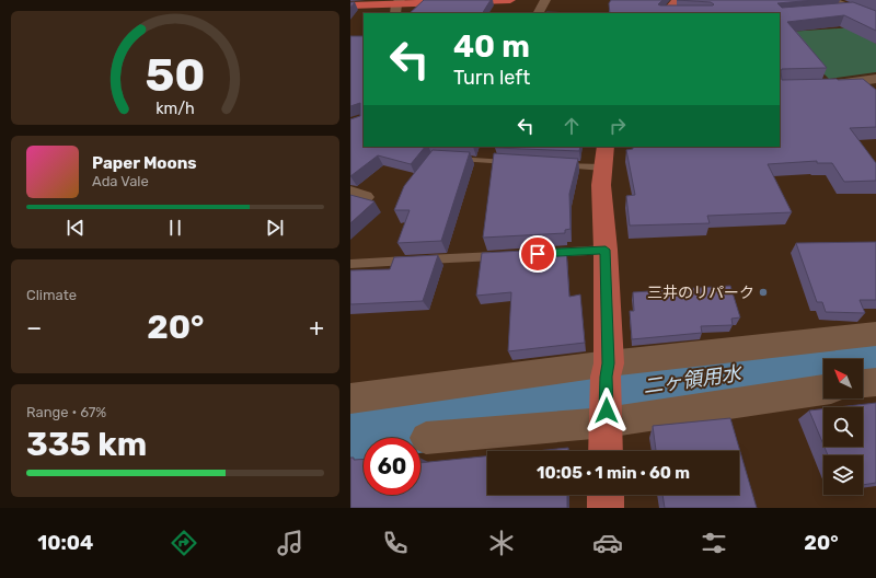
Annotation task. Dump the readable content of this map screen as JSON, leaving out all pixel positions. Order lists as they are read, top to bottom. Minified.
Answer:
{"water":["二ヶ領用水"],"places":["三井のリパーク"],"north":"top left","page":{"turn":["40 m","Turn left"],"song":["Paper Moons","Ada Vale"],"tile":["Climate",["Range · 67%","335 km"]],"heat":["−","20°","+"],"limit":"60","trip":"10:05 · 1 min · 60 m","tabs":["10:04","20°"],"gauge":["50","km/h"]}}
